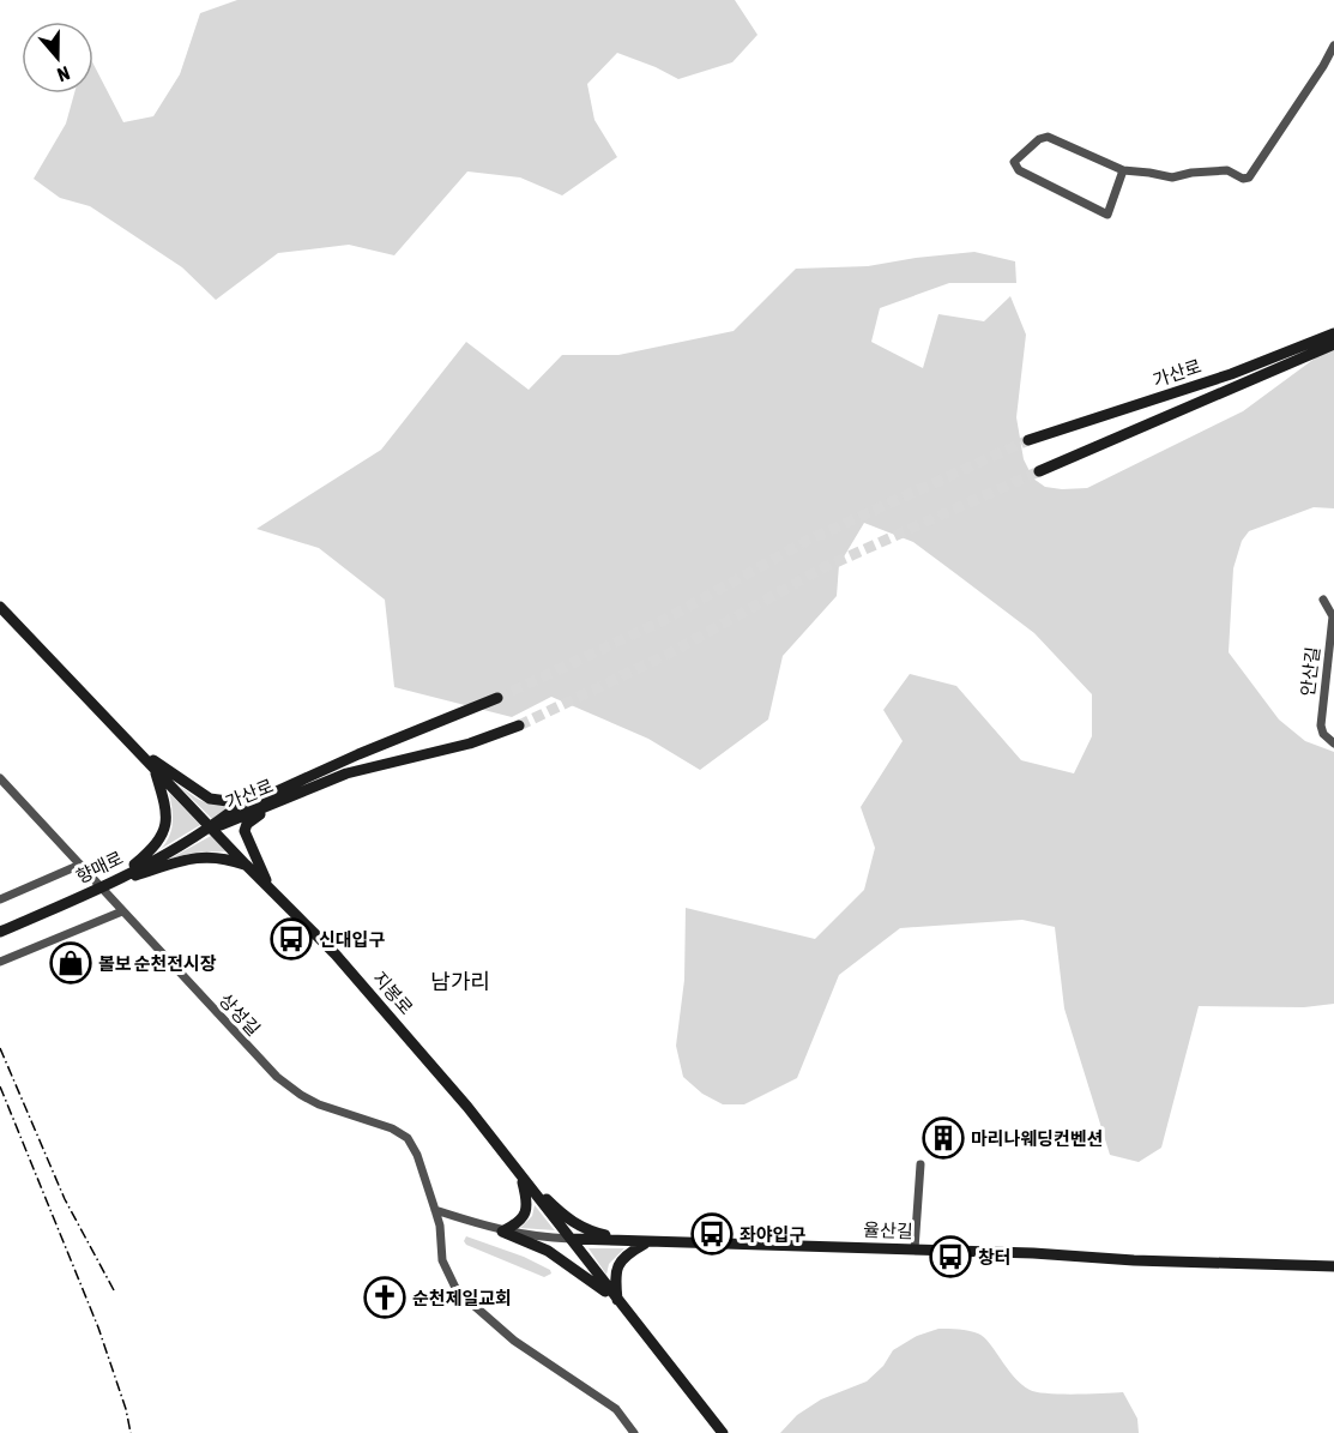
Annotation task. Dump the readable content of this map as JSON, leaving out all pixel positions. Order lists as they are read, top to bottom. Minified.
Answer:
{"streets":{"main road":["가산로","향매로","지봉로","율산길"],"street":["안산길","상성길"]},"crossings":[["가산로","향매로"],["가산로","지봉로"],["향매로","지봉로"],["향매로","상성길"],["지봉로","율산길"]],"districts":["남가리"],"places":{"bus stop":["신대입구","좌야입구","창터"],"shop":["볼보 순천전시장"],"building":["마리나웨딩컨벤션"],"church":["순천제일교회"]},"north":"bottom"}
